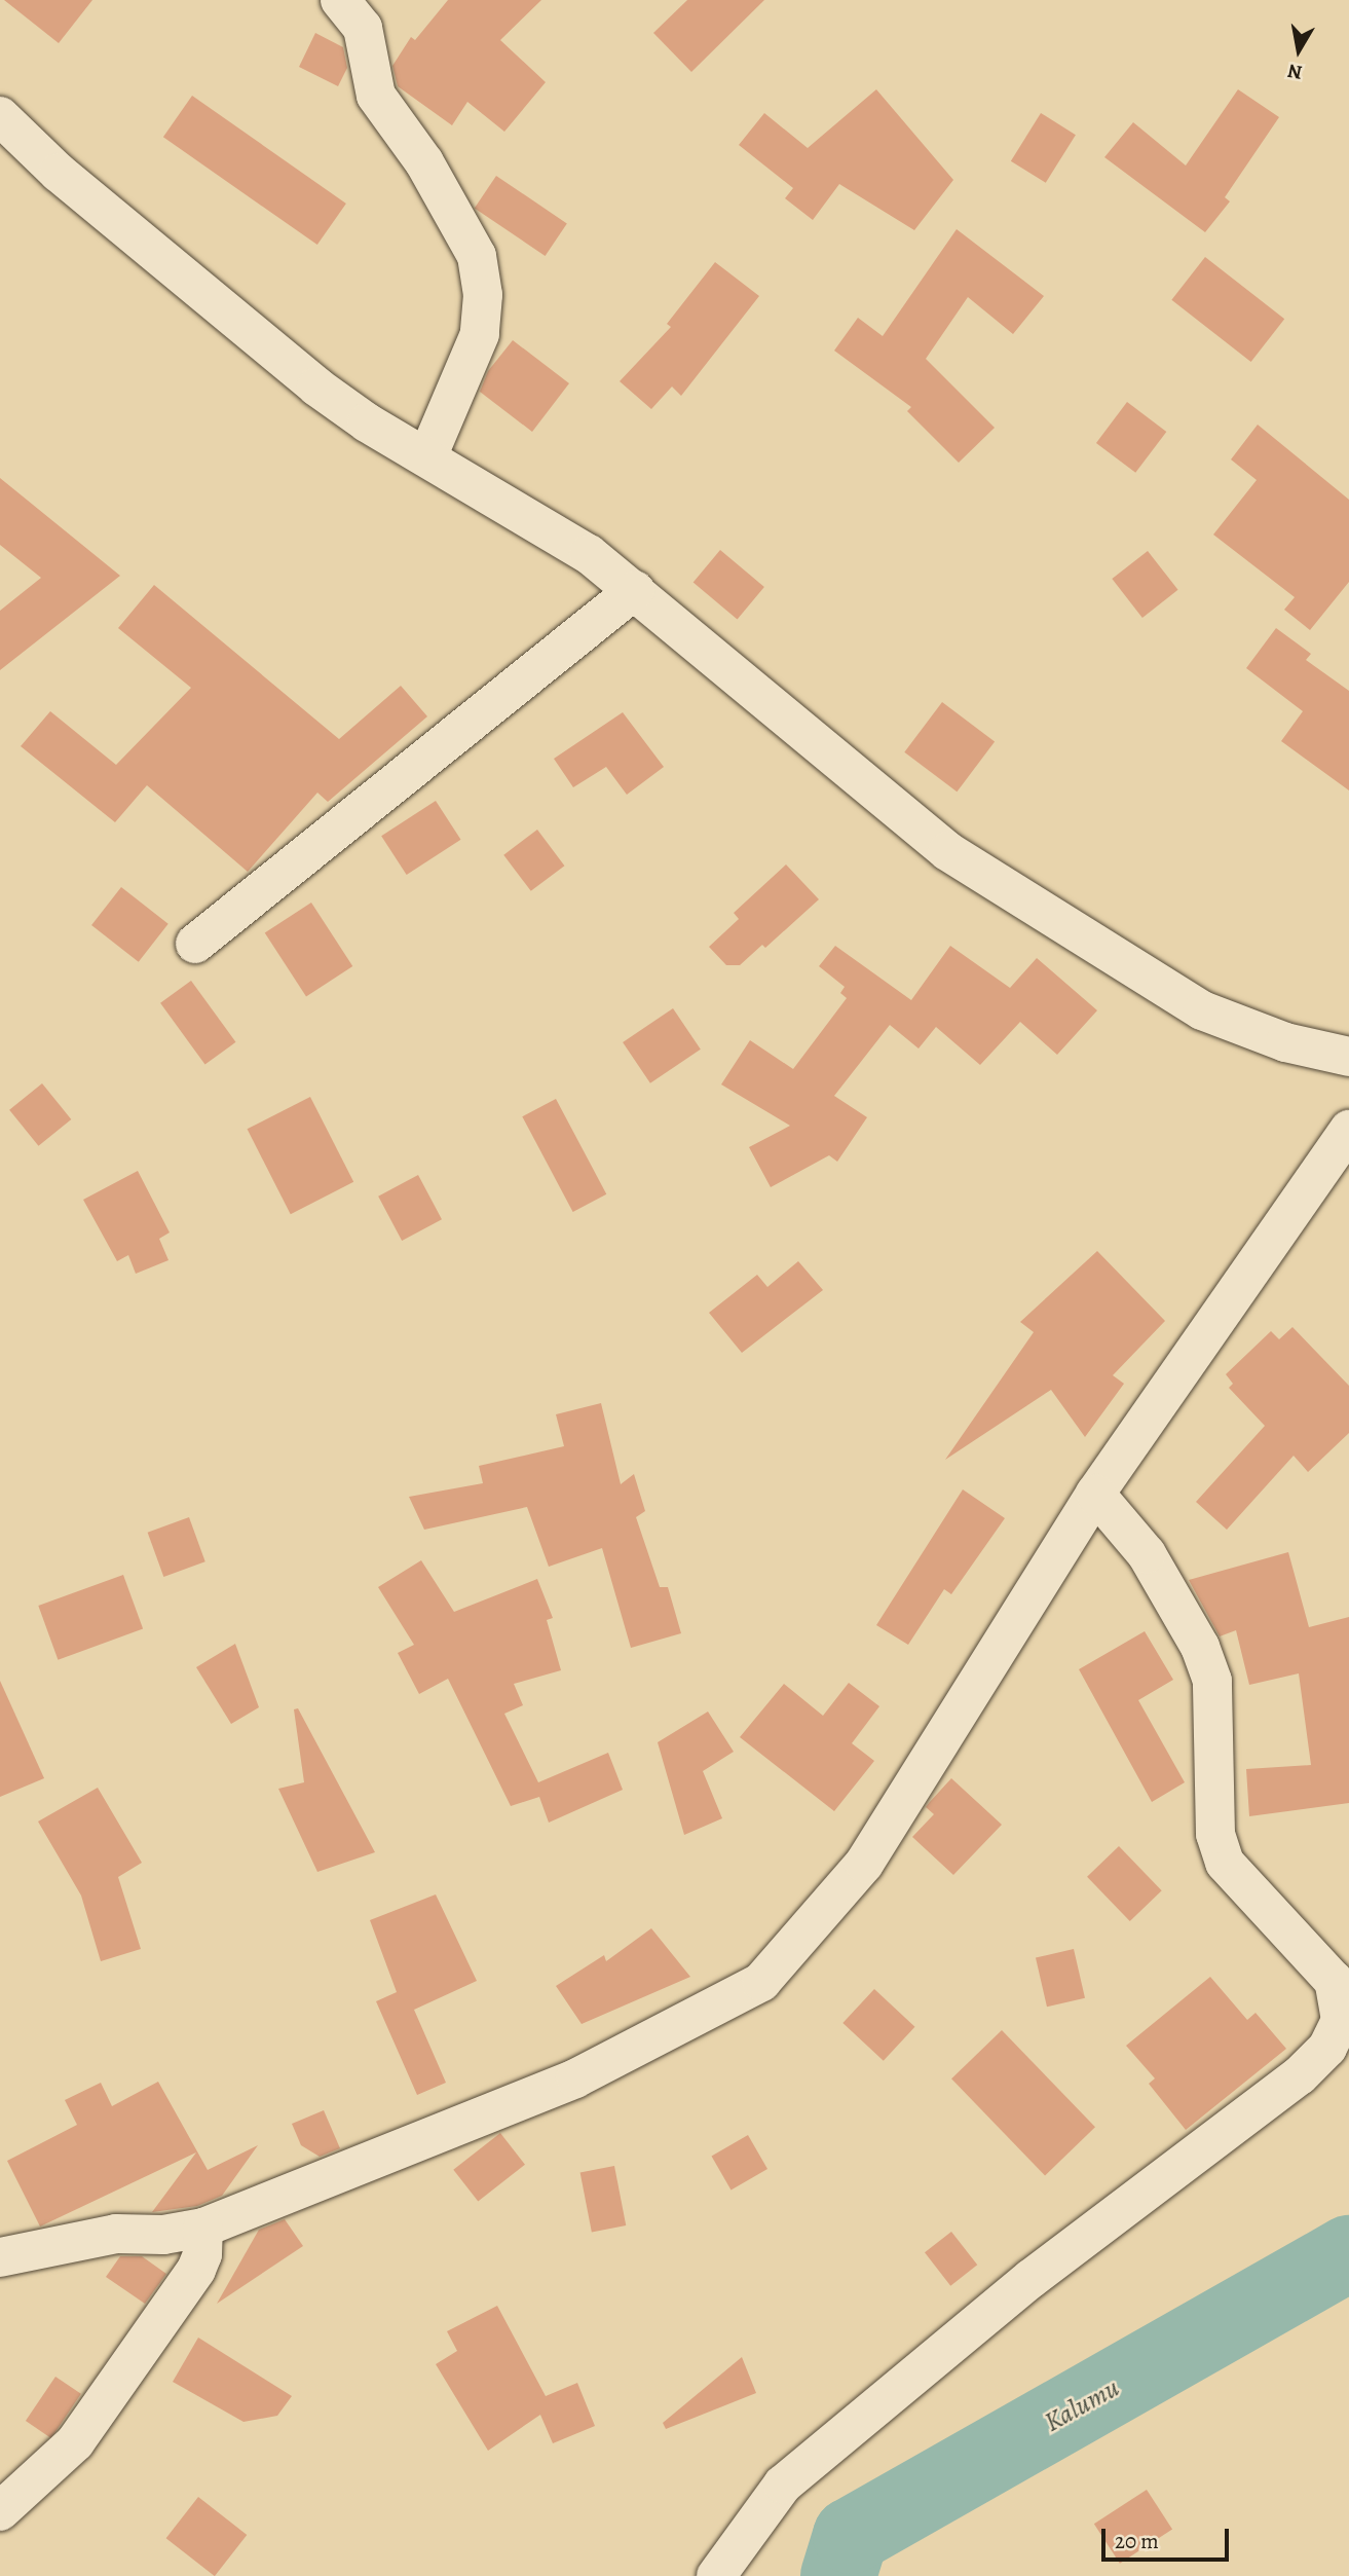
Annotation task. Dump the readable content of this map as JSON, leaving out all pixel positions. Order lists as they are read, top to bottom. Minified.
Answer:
{"water":["Kalumu"],"scale_bar":"20 m","north":"bottom"}
